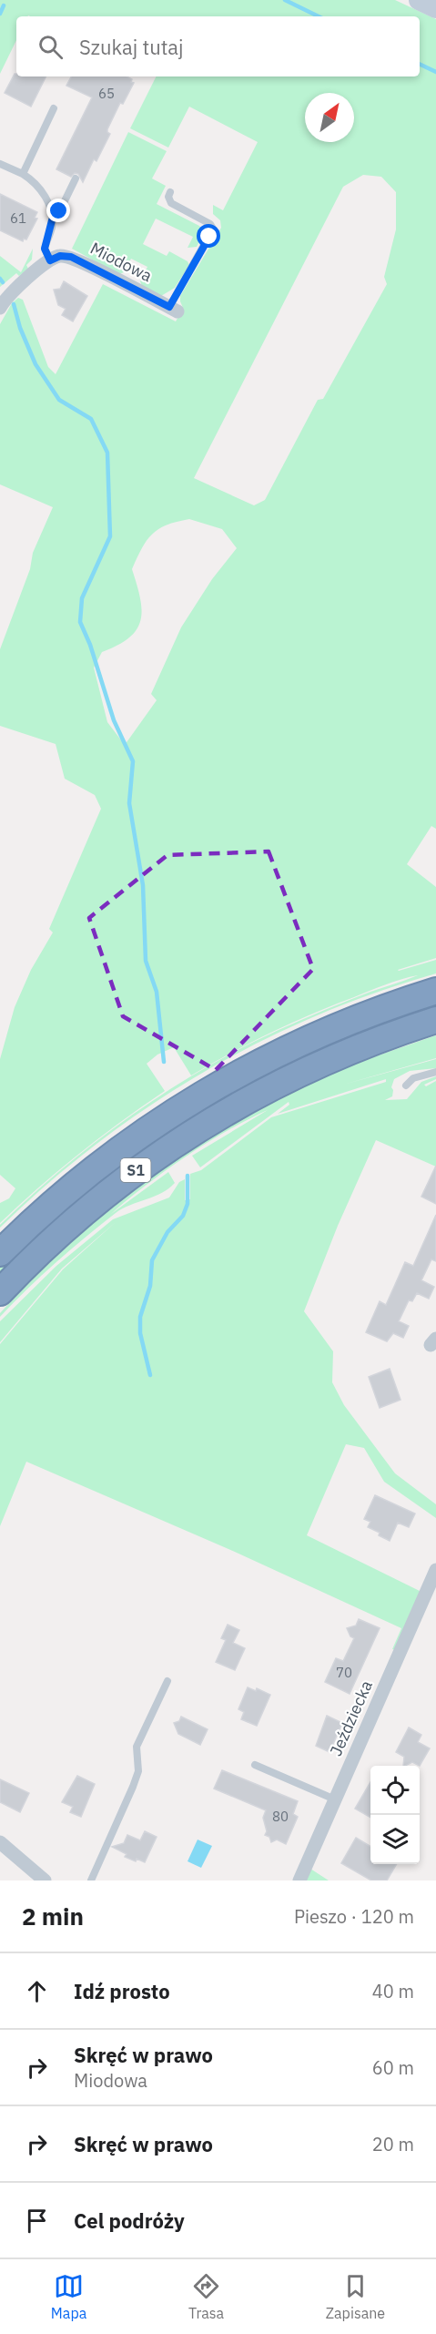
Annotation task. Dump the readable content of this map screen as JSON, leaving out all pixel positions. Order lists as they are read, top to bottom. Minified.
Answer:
{"streets":{"highway":["S1"],"street":["Miodowa","Jeździecka"]},"house_numbers":["65","61","70","80"],"north":"top right","page":{"search":"Szukaj tutaj","heading":["2 min","Pieszo · 120 m"],"list":[["Idź prosto","40 m"],["Skręć w prawo","Miodowa","60 m"],["Skręć w prawo","20 m"],"Cel podróży"],"nav":["Mapa","Trasa","Zapisane"]}}
